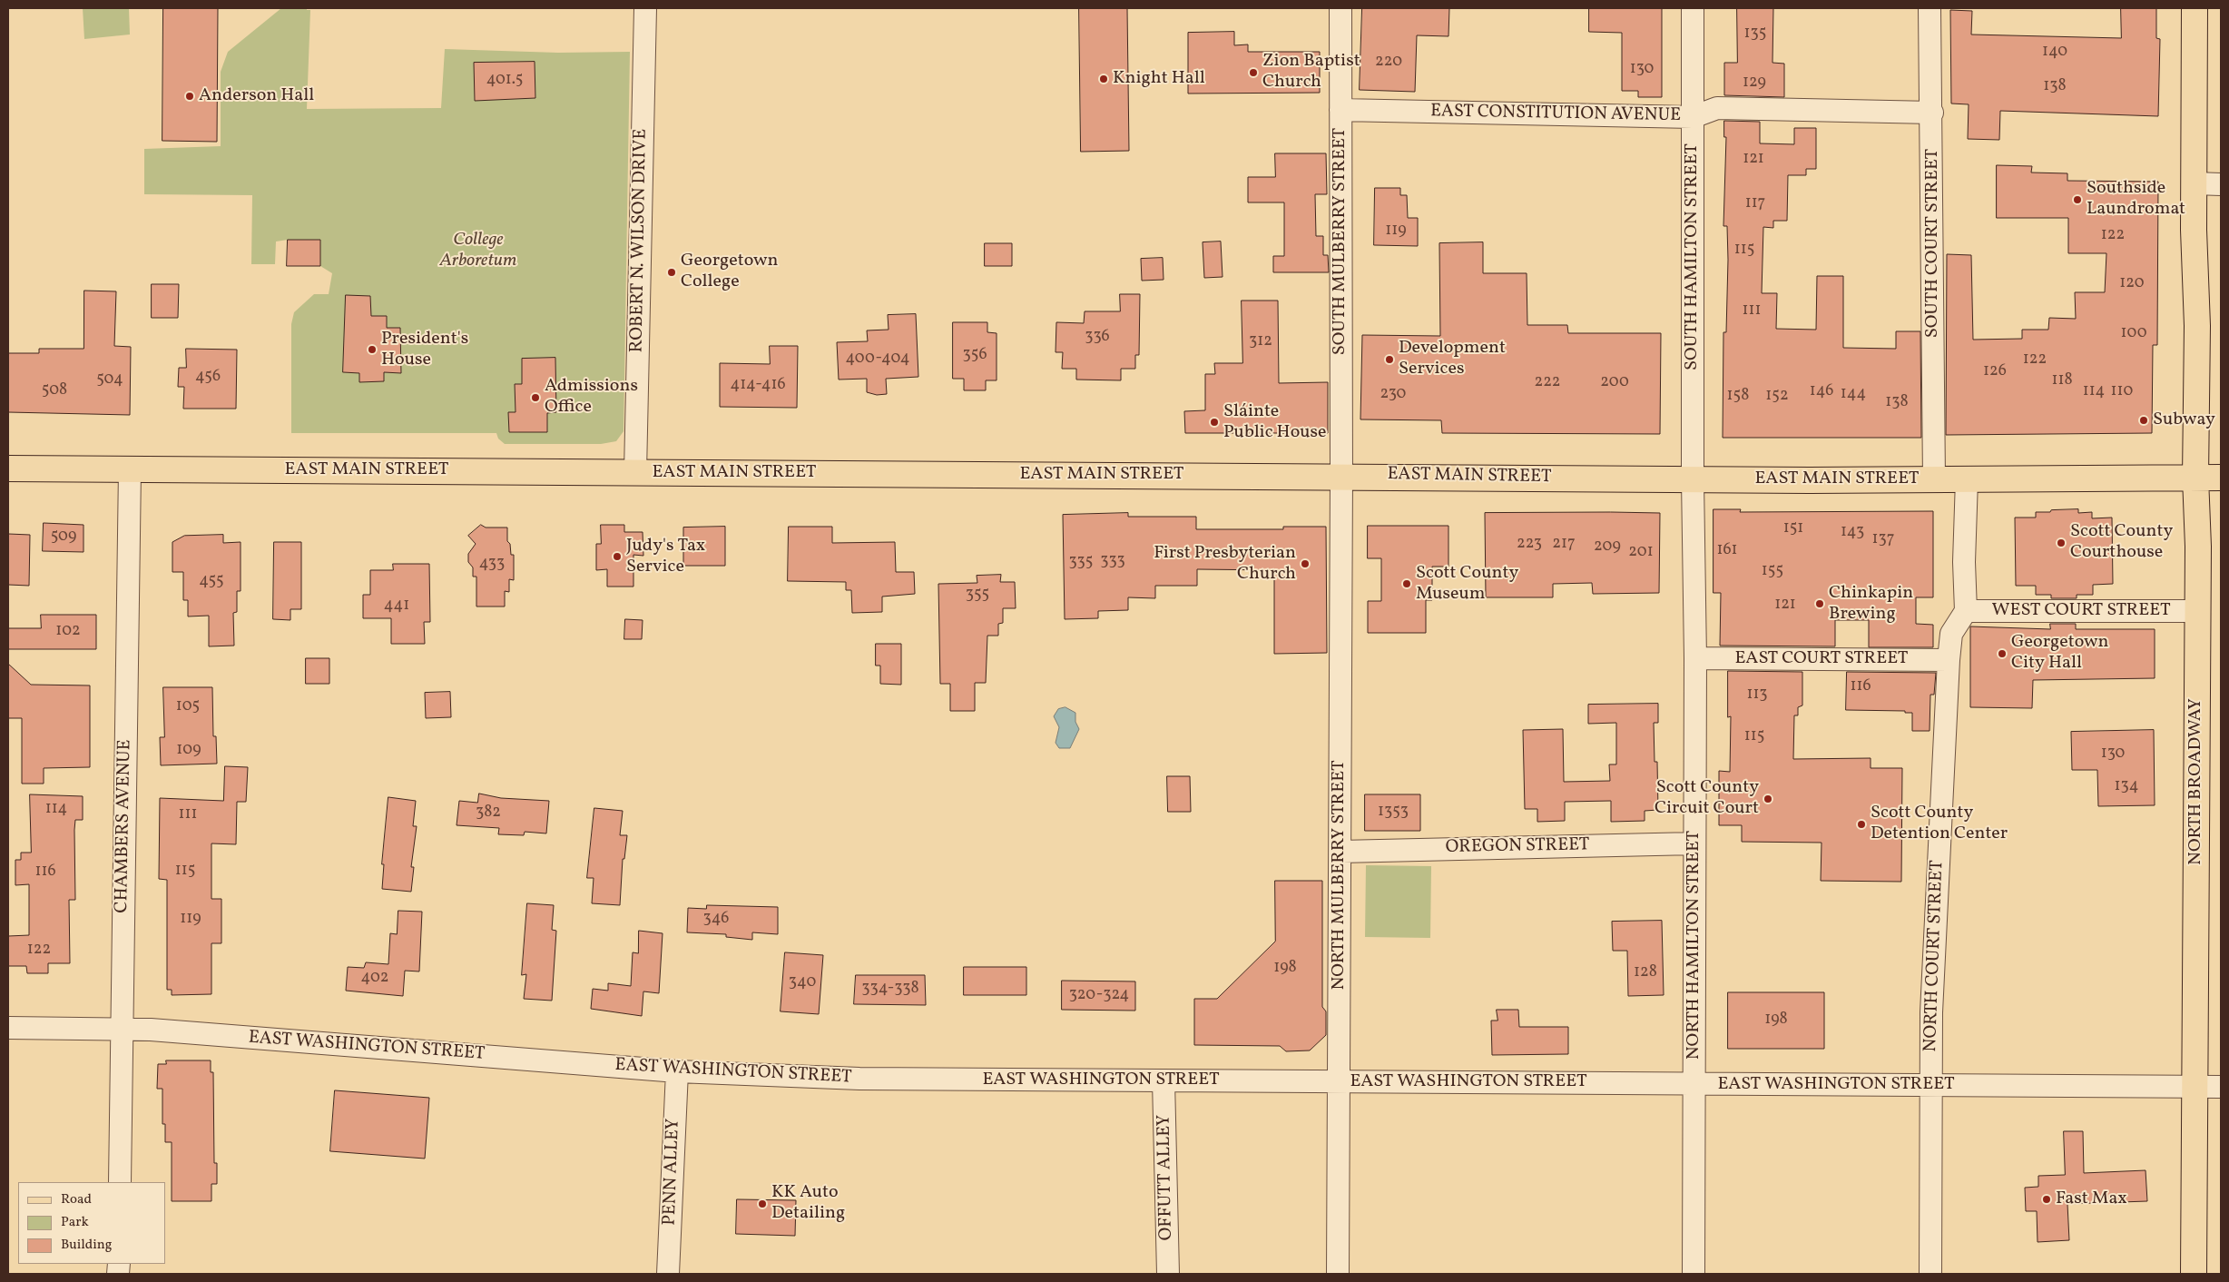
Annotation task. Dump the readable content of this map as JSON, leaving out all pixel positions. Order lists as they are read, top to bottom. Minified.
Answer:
{"streets":{"main road":["EAST MAIN STREET","NORTH BROADWAY"],"street":["EAST CONSTITUTION AVENUE","ROBERT N. WILSON DRIVE","SOUTH MULBERRY STREET","SOUTH COURT STREET","SOUTH HAMILTON STREET","WEST COURT STREET","EAST COURT STREET","CHAMBERS AVENUE","OREGON STREET","NORTH MULBERRY STREET","NORTH HAMILTON STREET","NORTH COURT STREET","EAST WASHINGTON STREET","PENN ALLEY","OFFUTT ALLEY"]},"crossings":[["EAST CONSTITUTION AVENUE","SOUTH MULBERRY STREET"],["EAST CONSTITUTION AVENUE","SOUTH COURT STREET"],["EAST CONSTITUTION AVENUE","SOUTH HAMILTON STREET"],["ROBERT N. WILSON DRIVE","EAST MAIN STREET"],["SOUTH MULBERRY STREET","EAST MAIN STREET"],["SOUTH MULBERRY STREET","NORTH MULBERRY STREET"],["SOUTH COURT STREET","EAST MAIN STREET"],["SOUTH HAMILTON STREET","EAST MAIN STREET"],["SOUTH HAMILTON STREET","NORTH HAMILTON STREET"],["EAST MAIN STREET","NORTH BROADWAY"],["EAST MAIN STREET","CHAMBERS AVENUE"],["EAST MAIN STREET","NORTH MULBERRY STREET"],["EAST MAIN STREET","NORTH HAMILTON STREET"],["WEST COURT STREET","NORTH BROADWAY"],["WEST COURT STREET","NORTH COURT STREET"],["EAST COURT STREET","NORTH HAMILTON STREET"],["EAST COURT STREET","NORTH COURT STREET"],["NORTH BROADWAY","EAST WASHINGTON STREET"],["CHAMBERS AVENUE","EAST WASHINGTON STREET"],["OREGON STREET","NORTH MULBERRY STREET"],["OREGON STREET","NORTH HAMILTON STREET"],["NORTH MULBERRY STREET","EAST WASHINGTON STREET"],["NORTH HAMILTON STREET","EAST WASHINGTON STREET"],["NORTH COURT STREET","EAST WASHINGTON STREET"],["EAST WASHINGTON STREET","PENN ALLEY"],["EAST WASHINGTON STREET","OFFUTT ALLEY"]],"parks":["College Arboretum"],"places":["Zion Baptist Church","Knight Hall","Anderson Hall","Southside Laundromat","Georgetown College","President's House","Development Services","Admissions Office","Subway","Sláinte Public House","Scott County Courthouse","Judy's Tax Service","First Presbyterian Church","Scott County Museum","Chinkapin Brewing","Georgetown City Hall","Scott County Circuit Court","Scott County Detention Center","Fast Max","KK Auto Detailing"],"house_numbers":["135","140","220","130","401.5","129","138","121","117","119","122","115","120","111","100","336","312","356","400-404","122","126","456","504","118","222","200","414-416","508","146","114","110","230","144","158","152","138","151","143","509","137","223","217","209","161","201","333","335","433","155","455","355","121","441","102","116","113","105","115","109","130","134","114","1353","382","111","115","116","119","346","122","198","128","402","340","334-338","320-324","198"],"legend":["Road","Park","Building"]}
